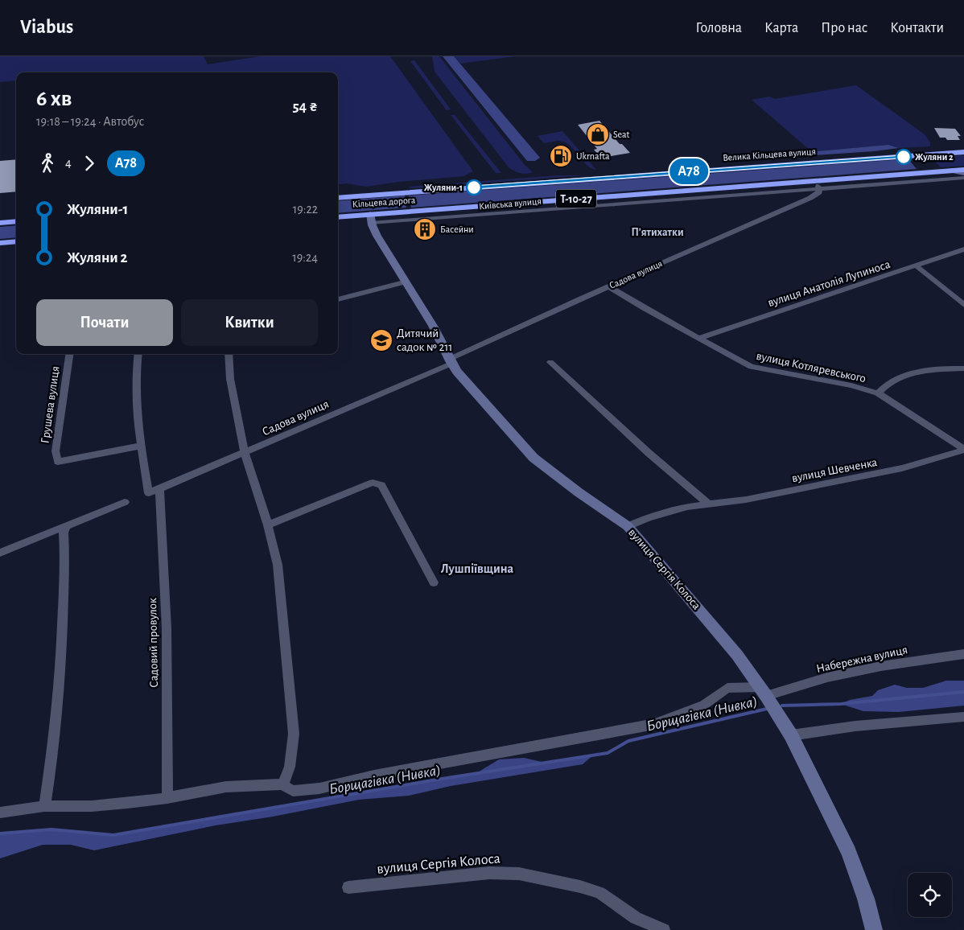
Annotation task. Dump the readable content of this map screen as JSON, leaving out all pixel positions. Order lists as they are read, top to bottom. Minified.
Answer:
{"streets":{"highway":["Велика Кільцева вулиця","Т-10-27","Кільцева дорога"],"street":["Садова вулиця","вулиця Анатолія Лупиноса","вулиця Котляревського","Грушева вулиця","вулиця Шевченка","вулиця Сергія Колоса","Садовий провулок","Набережна вулиця"]},"crossings":[["Кільцева дорога","Садова вулиця"],["Кільцева дорога","вулиця Сергія Колоса"],["Садова вулиця","вулиця Котляревського"],["Садова вулиця","Грушева вулиця"],["Садова вулиця","вулиця Сергія Колоса"],["Садова вулиця","Садовий провулок"],["вулиця Анатолія Лупиноса","вулиця Котляревського"],["вулиця Котляревського","вулиця Шевченка"],["вулиця Шевченка","вулиця Сергія Колоса"],["вулиця Сергія Колоса","Набережна вулиця"],["Садовий провулок","Набережна вулиця"]],"districts":["Пʼятихатки","Лушпіївщина"],"water":["Борщагівка (Нивка)"],"places":{"shop":["Seat"],"fuel station":["Ukrnafta"],"other":["Жуляни 2","Жуляни-1"],"building":["Басейни"],"school or university":["Дитячий садок № 211"]},"lines":["bus line А78"],"page":{"header":"Viabus","nav":["Головна","Карта","Про нас","Контакти"],"on_map":"А78","heading":["6 хв","19:18 – 19:24 · Автобус","54 ₴"],"legs":["4","А78"],"list":[{"name":"Жуляни-1","value":"19:22"},{"name":"Жуляни 2","value":"19:24"}],"buttons":["Почати","Квитки"]}}
